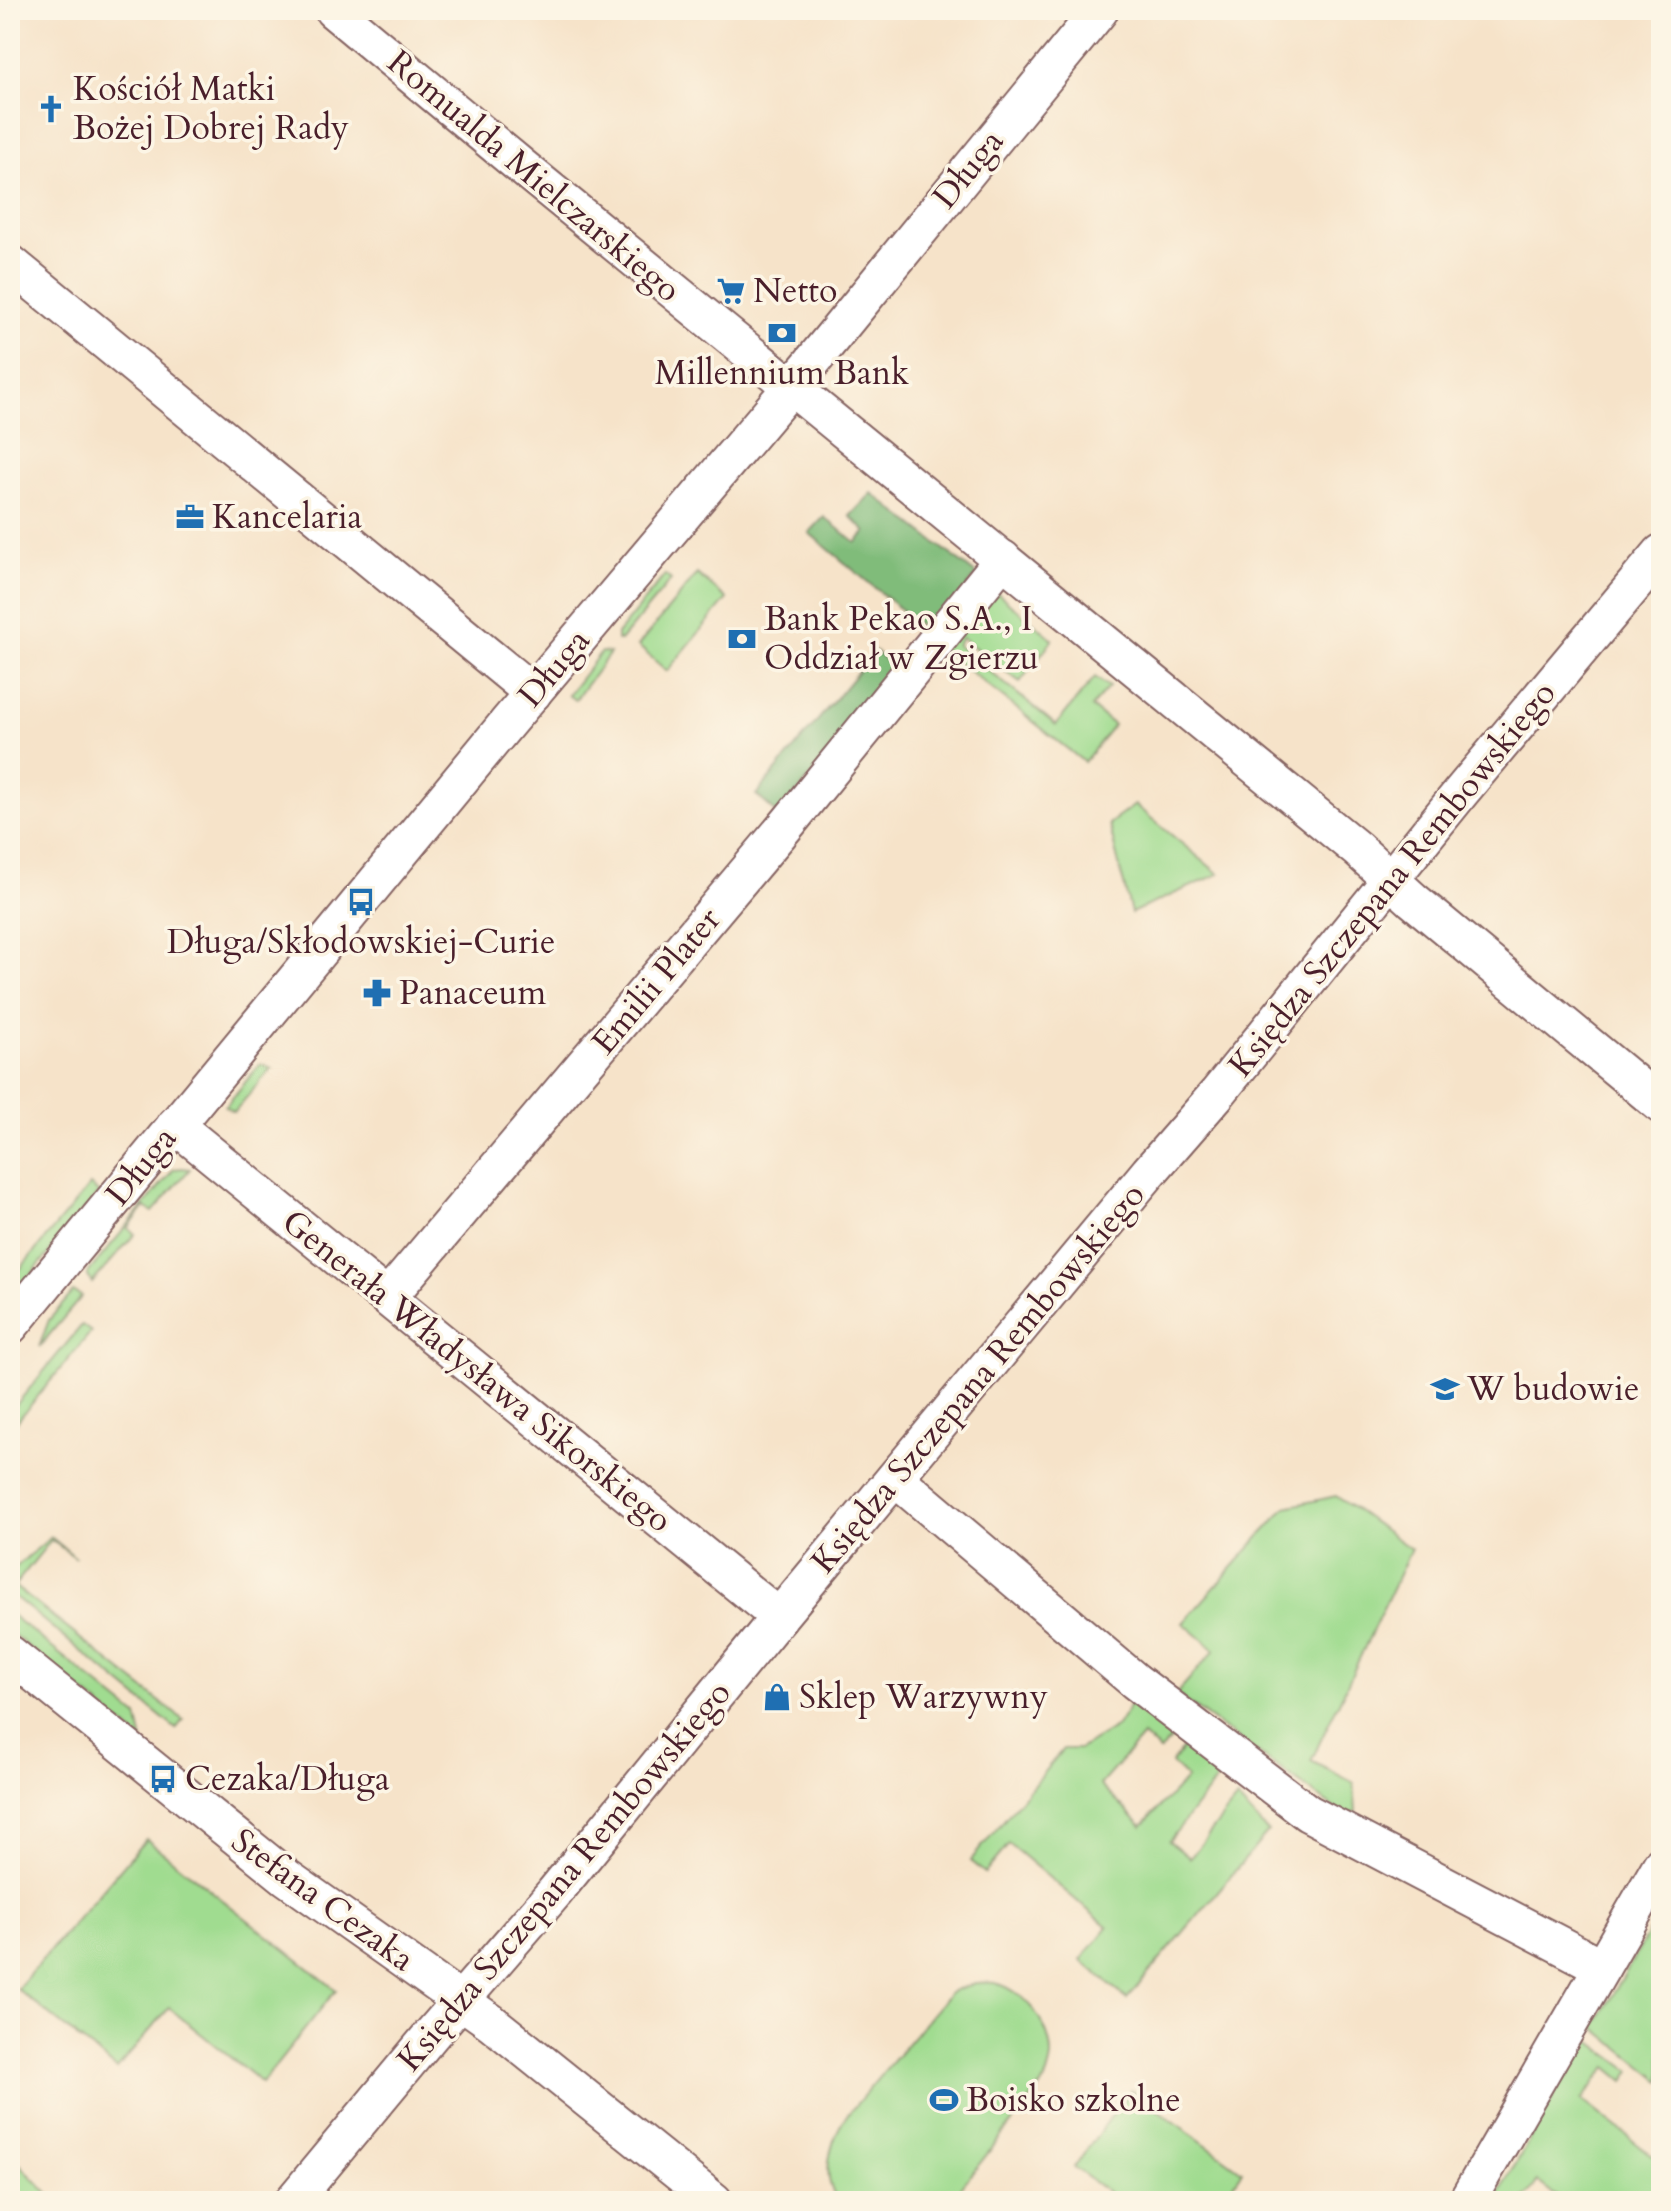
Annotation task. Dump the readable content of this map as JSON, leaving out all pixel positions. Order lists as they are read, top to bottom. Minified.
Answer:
{"streets":{"street":["Długa","Romualda Mielczarskiego","Księdza Szczepana Rembowskiego","Emilii Plater","Generała Władysława Sikorskiego","Stefana Cezaka"]},"crossings":[["Długa","Romualda Mielczarskiego"],["Długa","Generała Władysława Sikorskiego"],["Romualda Mielczarskiego","Księdza Szczepana Rembowskiego"],["Romualda Mielczarskiego","Emilii Plater"],["Księdza Szczepana Rembowskiego","Generała Władysława Sikorskiego"],["Księdza Szczepana Rembowskiego","Stefana Cezaka"],["Emilii Plater","Generała Władysława Sikorskiego"]],"places":{"church":["Kościół Matki Bożej Dobrej Rady"],"supermarket":["Netto"],"bank":["Millennium Bank","Bank Pekao S.A., I Oddział w Zgierzu"],"office":["Kancelaria"],"bus stop":["Długa/Skłodowskiej-Curie","Cezaka/Długa"],"pharmacy":["Panaceum"],"school or university":["W budowie"],"shop":["Sklep Warzywny"],"sports":["Boisko szkolne"]}}
